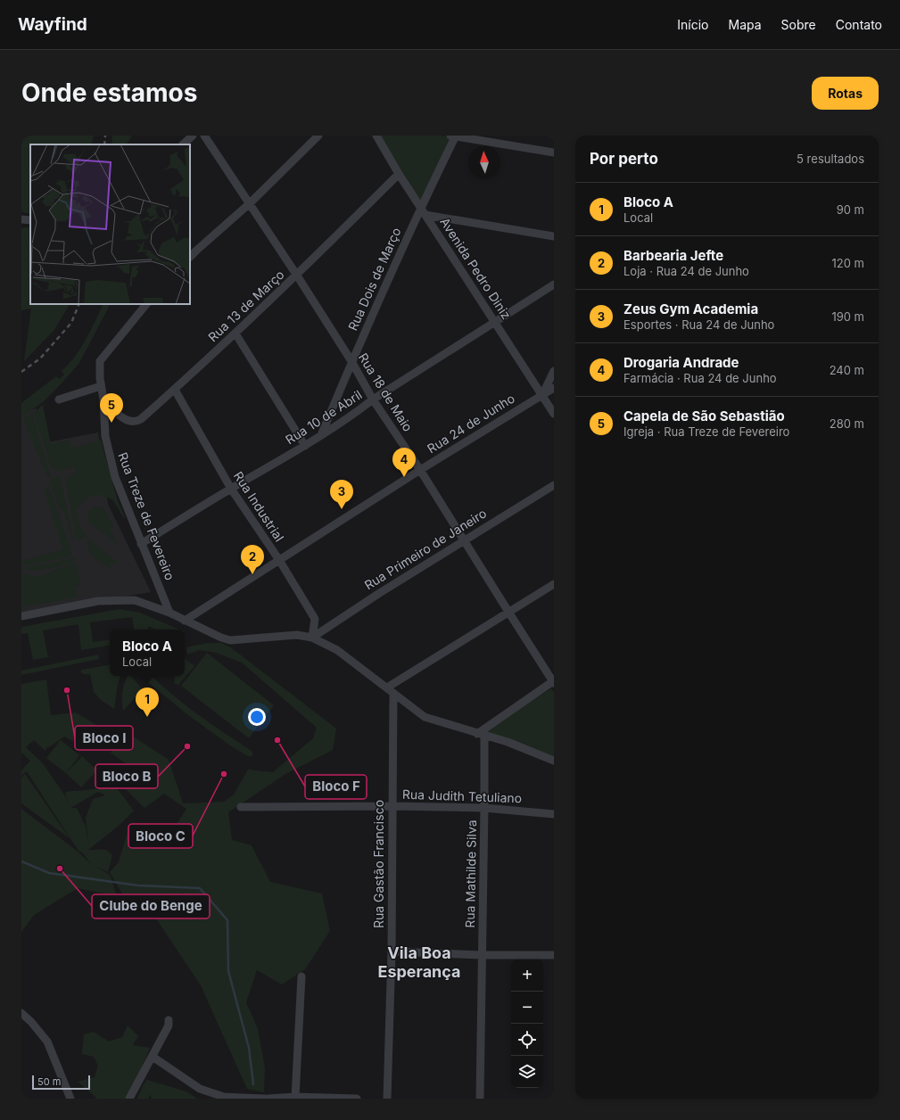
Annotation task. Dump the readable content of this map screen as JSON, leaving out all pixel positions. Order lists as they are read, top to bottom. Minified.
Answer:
{"streets":{"street":["Avenida Pedro Diniz","Rua Dois de Março","Rua 13 de Março","Rua 18 de Maio","Rua 10 de Abril","Rua 24 de Junho","Rua Industrial","Rua Treze de Fevereiro","Rua Primeiro de Janeiro","Rua Judith Tetuliano","Rua Gastão Francisco","Rua Mathilde Silva"]},"crossings":[["Avenida Pedro Diniz","Rua Dois de Março"],["Avenida Pedro Diniz","Rua 13 de Março"],["Avenida Pedro Diniz","Rua 10 de Abril"],["Avenida Pedro Diniz","Rua 24 de Junho"],["Rua Dois de Março","Rua 18 de Maio"],["Rua Dois de Março","Rua 10 de Abril"],["Rua 13 de Março","Rua 18 de Maio"],["Rua 13 de Março","Rua Industrial"],["Rua 13 de Março","Rua Treze de Fevereiro"],["Rua 18 de Maio","Rua 10 de Abril"],["Rua 18 de Maio","Rua 24 de Junho"],["Rua 18 de Maio","Rua Primeiro de Janeiro"],["Rua 10 de Abril","Rua Industrial"],["Rua 10 de Abril","Rua Treze de Fevereiro"],["Rua 24 de Junho","Rua Industrial"],["Rua Industrial","Rua Primeiro de Janeiro"],["Rua Judith Tetuliano","Rua Gastão Francisco"],["Rua Judith Tetuliano","Rua Mathilde Silva"]],"districts":["Vila Boa Esperança"],"places":["Bloco I","Bloco F","Bloco B","Bloco C","Clube do Benge"],"scale_bar":"50 m","north":"top","page":{"header":"Wayfind","nav":["Início","Mapa","Sobre","Contato"],"buttons":"Rotas","title":"Onde estamos","heading":["Por perto","5 resultados"],"list":[{"mark":"1","name":"Bloco A","note":"Local","value":"90 m"},{"mark":"2","name":"Barbearia Jefte","note":"Loja · Rua 24 de Junho","value":"120 m"},{"mark":"3","name":"Zeus Gym Academia","note":"Esportes · Rua 24 de Junho","value":"190 m"},{"mark":"4","name":"Drogaria Andrade","note":"Farmácia · Rua 24 de Junho","value":"240 m"},{"mark":"5","name":"Capela de São Sebastião","note":"Igreja · Rua Treze de Fevereiro","value":"280 m"}],"pins":["5","4","3","2","1"],"popup":["Bloco A","Local"],"map_buttons":["+","−"],"scale":"50 m"}}
